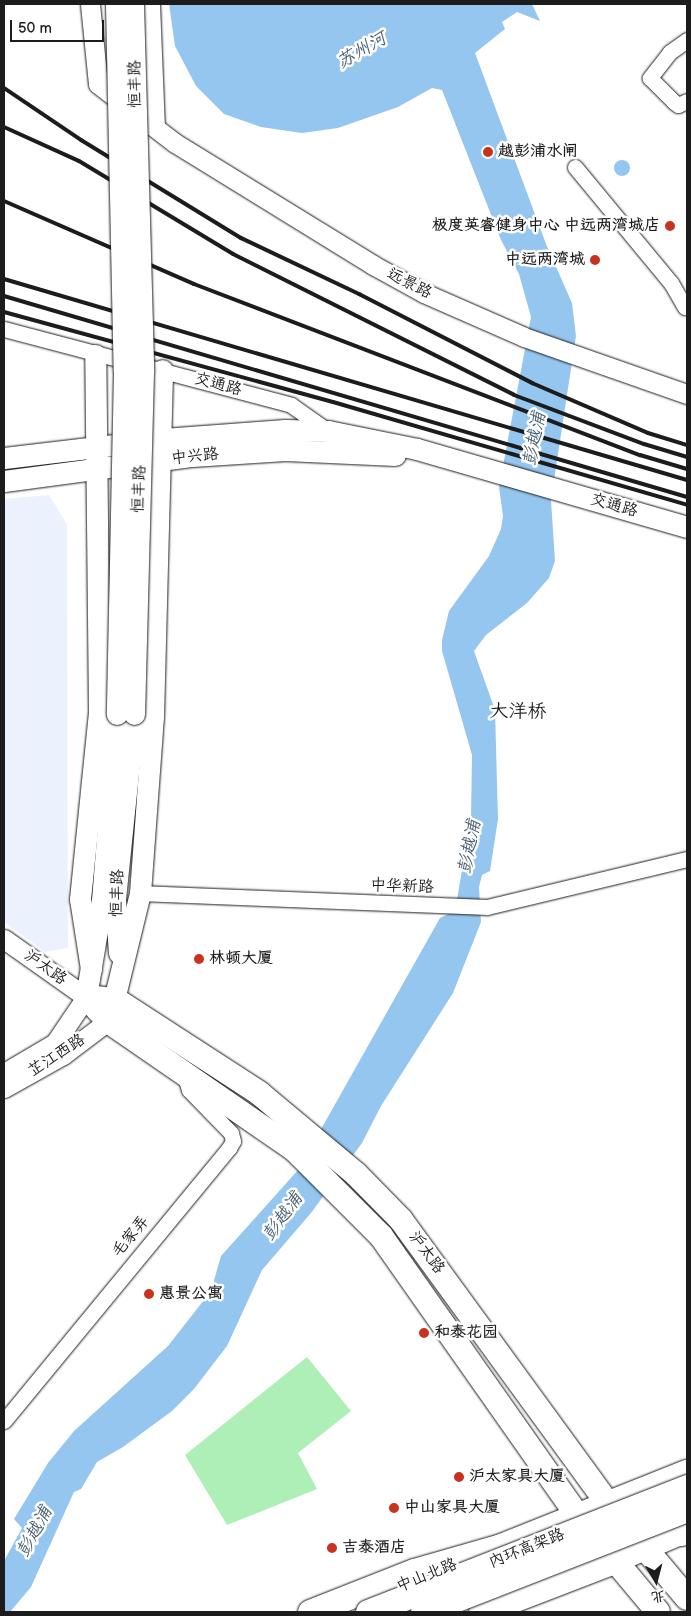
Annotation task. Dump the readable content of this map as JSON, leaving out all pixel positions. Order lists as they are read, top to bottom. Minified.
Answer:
{"streets":{"highway":["内环高架路"],"main road":["恒丰路","交通路","中兴路","沪太路","中山北路"],"street":["远景路","中华新路","芷江西路","毛家弄"]},"crossings":[["恒丰路","交通路"],["恒丰路","中兴路"],["恒丰路","中华新路"],["恒丰路","沪太路"],["恒丰路","芷江西路"],["交通路","中兴路"],["沪太路","芷江西路"],["沪太路","毛家弄"],["沪太路","中山北路"]],"districts":["大洋桥"],"water":["苏州河","彭越浦"],"places":["越彭浦水闸","极度英睿健身中心 中远两湾城店","中远两湾城","林顿大厦","惠景公寓","和泰花园","沪太家具大厦","中山家具大厦","吉泰酒店"],"scale_bar":"50 m","north":"bottom"}
